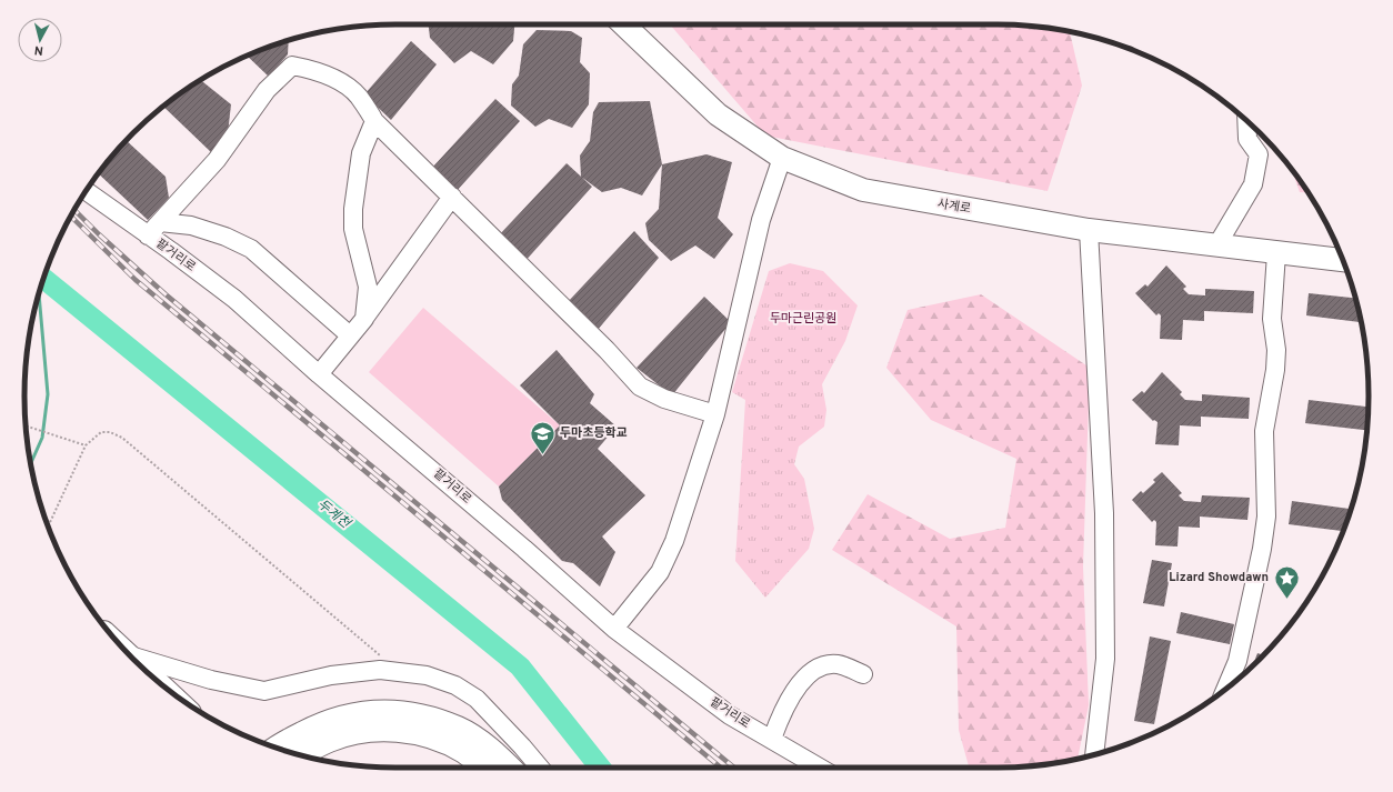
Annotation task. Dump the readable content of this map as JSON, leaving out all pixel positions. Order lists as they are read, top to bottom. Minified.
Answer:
{"streets":{"main road":["사계로"],"street":["팥거리로"]},"water":["두계천"],"parks":["두마근린공원"],"places":{"school or university":["두마초등학교"],"place":["Lizard Showdawn"]},"north":"bottom"}
